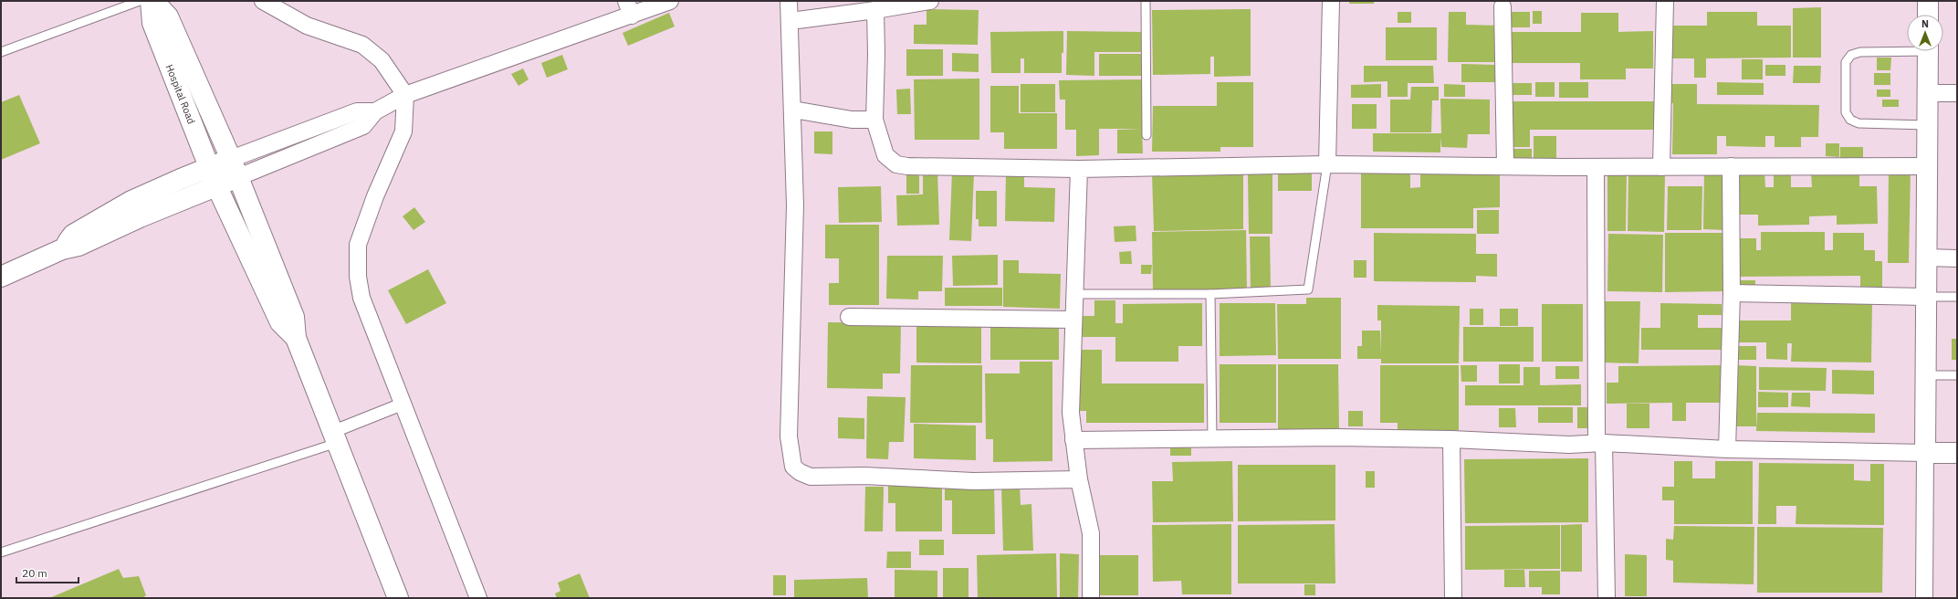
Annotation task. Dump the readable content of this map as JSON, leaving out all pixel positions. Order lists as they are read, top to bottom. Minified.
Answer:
{"streets":{"main road":["Hospital Road"]},"scale_bar":"20 m","north":"top"}
